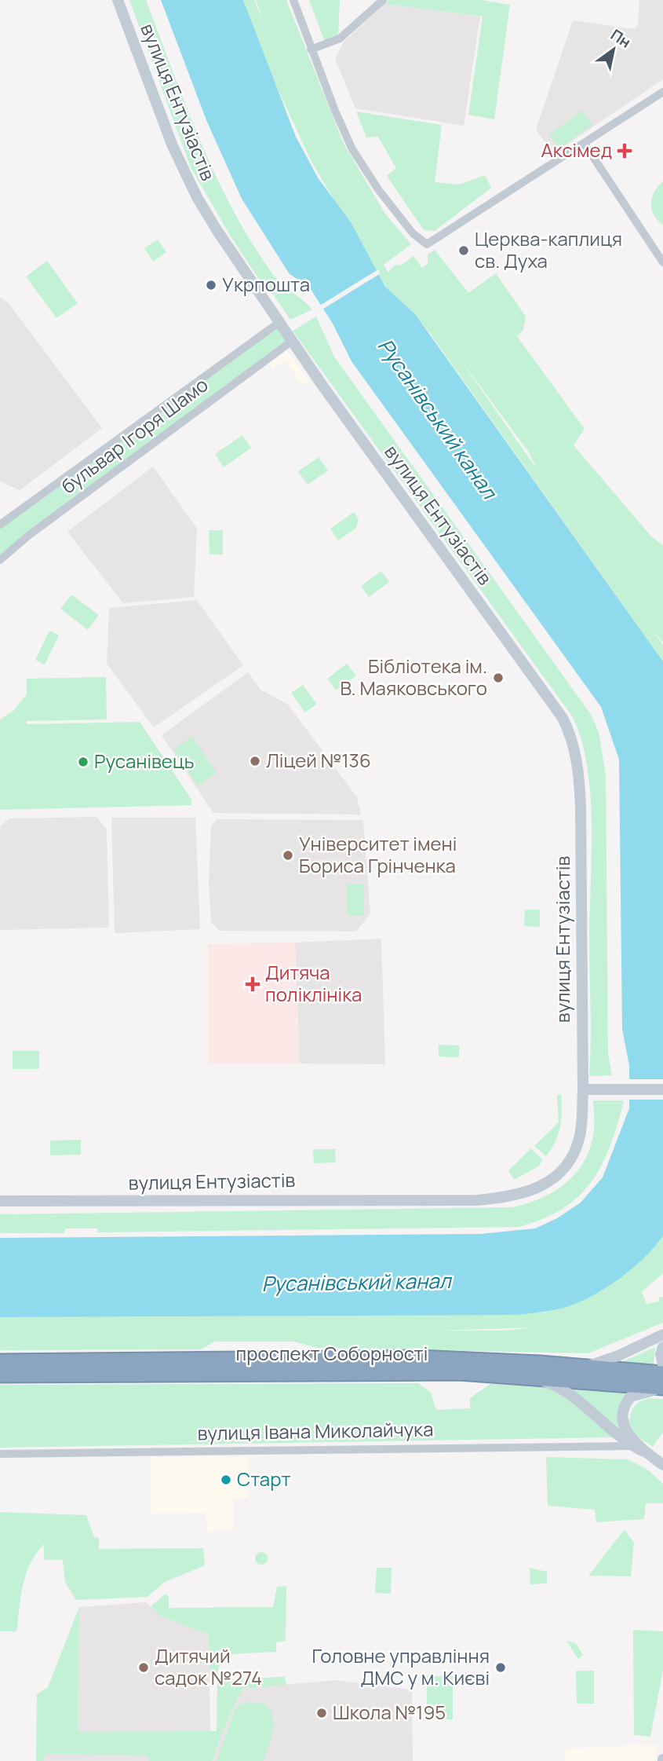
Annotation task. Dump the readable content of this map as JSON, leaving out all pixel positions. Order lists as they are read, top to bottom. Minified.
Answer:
{"streets":{"highway":["проспект Соборності"],"street":["вулиця Ентузіастів","бульвар Ігоря Шамо","вулиця Івана Миколайчука"]},"crossings":[["вулиця Ентузіастів","бульвар Ігоря Шамо"],["проспект Соборності","вулиця Івана Миколайчука"]],"water":["Русанівський канал"],"places":{"health":["Аксімед","Дитяча поліклініка"],"other":["Церква-каплиця св. Духа","Укрпошта","Бібліотека ім. В. Маяковського","Ліцей №136","Русанівець","Університет імені Бориса Грінченка","Старт","Дитячий садок №274","Головне управління ДМС у м. Києві","Школа №195"]},"north":"top right"}
